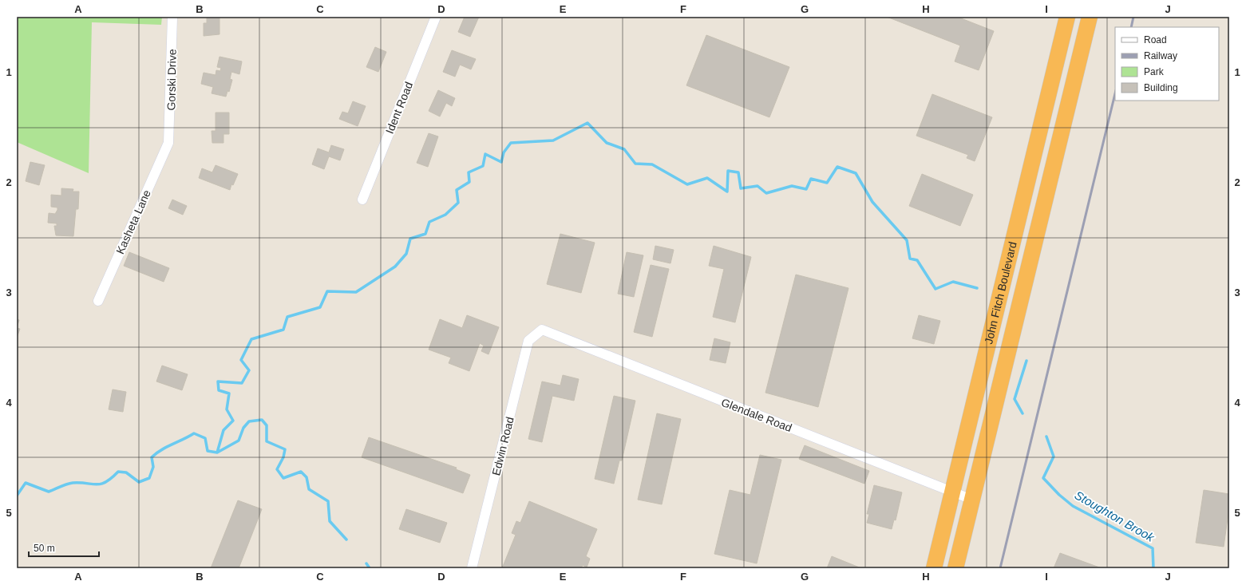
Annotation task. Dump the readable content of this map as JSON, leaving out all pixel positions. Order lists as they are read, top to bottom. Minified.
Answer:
{"streets":{"highway":["John Fitch Boulevard"],"street":["Gorski Drive","Ident Road","Kasheta Lane","Glendale Road","Edwin Road"]},"crossings":[["Gorski Drive","Kasheta Lane"],["John Fitch Boulevard","Glendale Road"],["Glendale Road","Edwin Road"]],"water":["Stoughton Brook"],"legend":["Road","Railway","Park","Building"],"scale_bar":"50 m","grid":{"columns":["A","B","C","D","E","F","G","H","I","J"],"rows":["1","2","3","4","5"]}}
